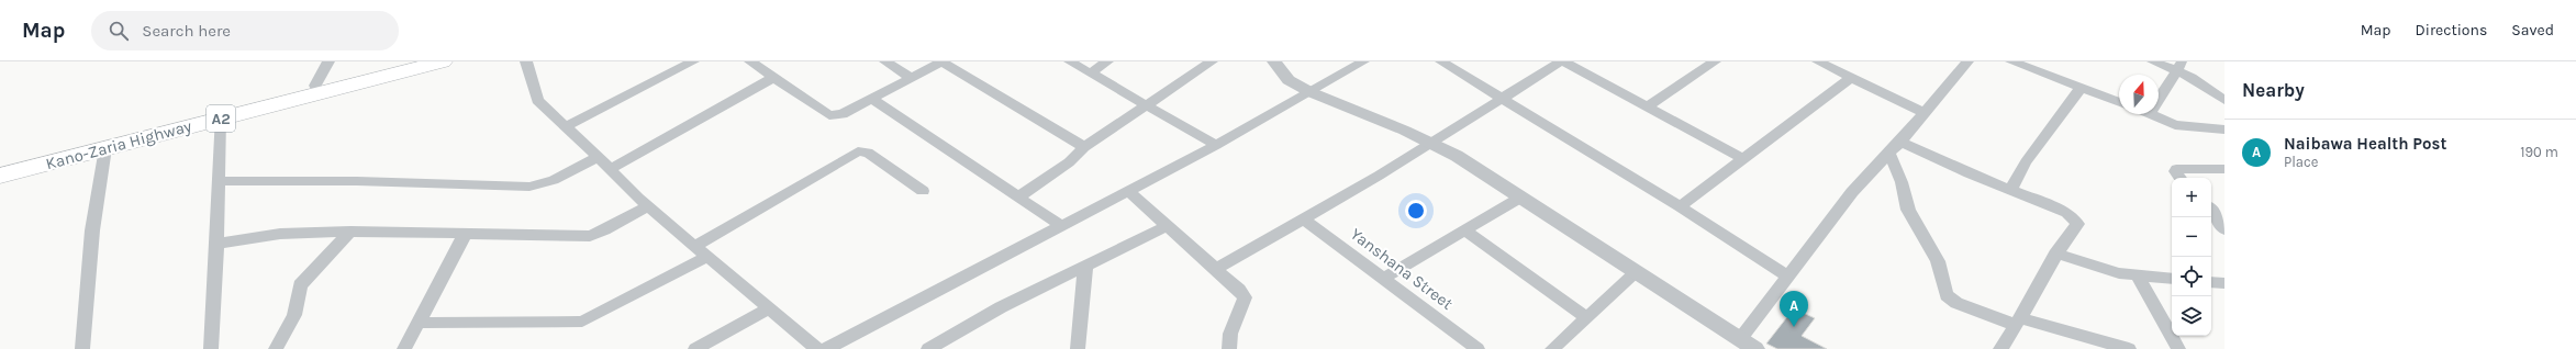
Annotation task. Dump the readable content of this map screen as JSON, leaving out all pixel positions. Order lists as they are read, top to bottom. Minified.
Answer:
{"streets":{"highway":["A2","Kano-Zaria Highway"],"street":["Yanshana Street"]},"north":"top","page":{"header":"Map","search":"Search here","nav":["Map","Directions","Saved"],"heading":"Nearby","list":[{"mark":"A","name":"Naibawa Health Post","note":"Place","value":"190 m"}],"map_buttons":["+","−"],"pins":"A"}}
